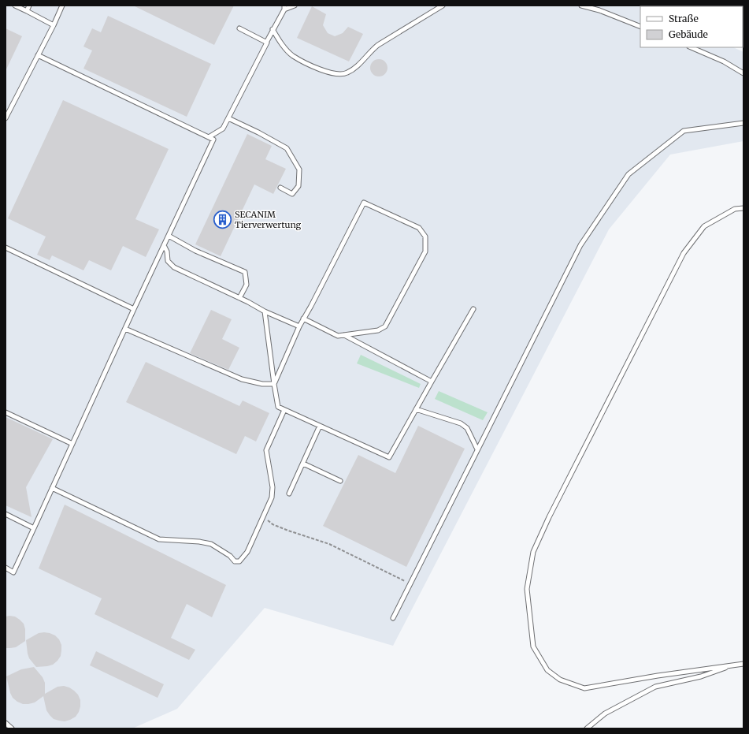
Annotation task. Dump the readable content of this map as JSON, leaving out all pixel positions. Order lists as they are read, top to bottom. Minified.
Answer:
{"places":{"building":["SECANIM Tierverwertung"]},"legend":["Straße","Gebäude"]}
